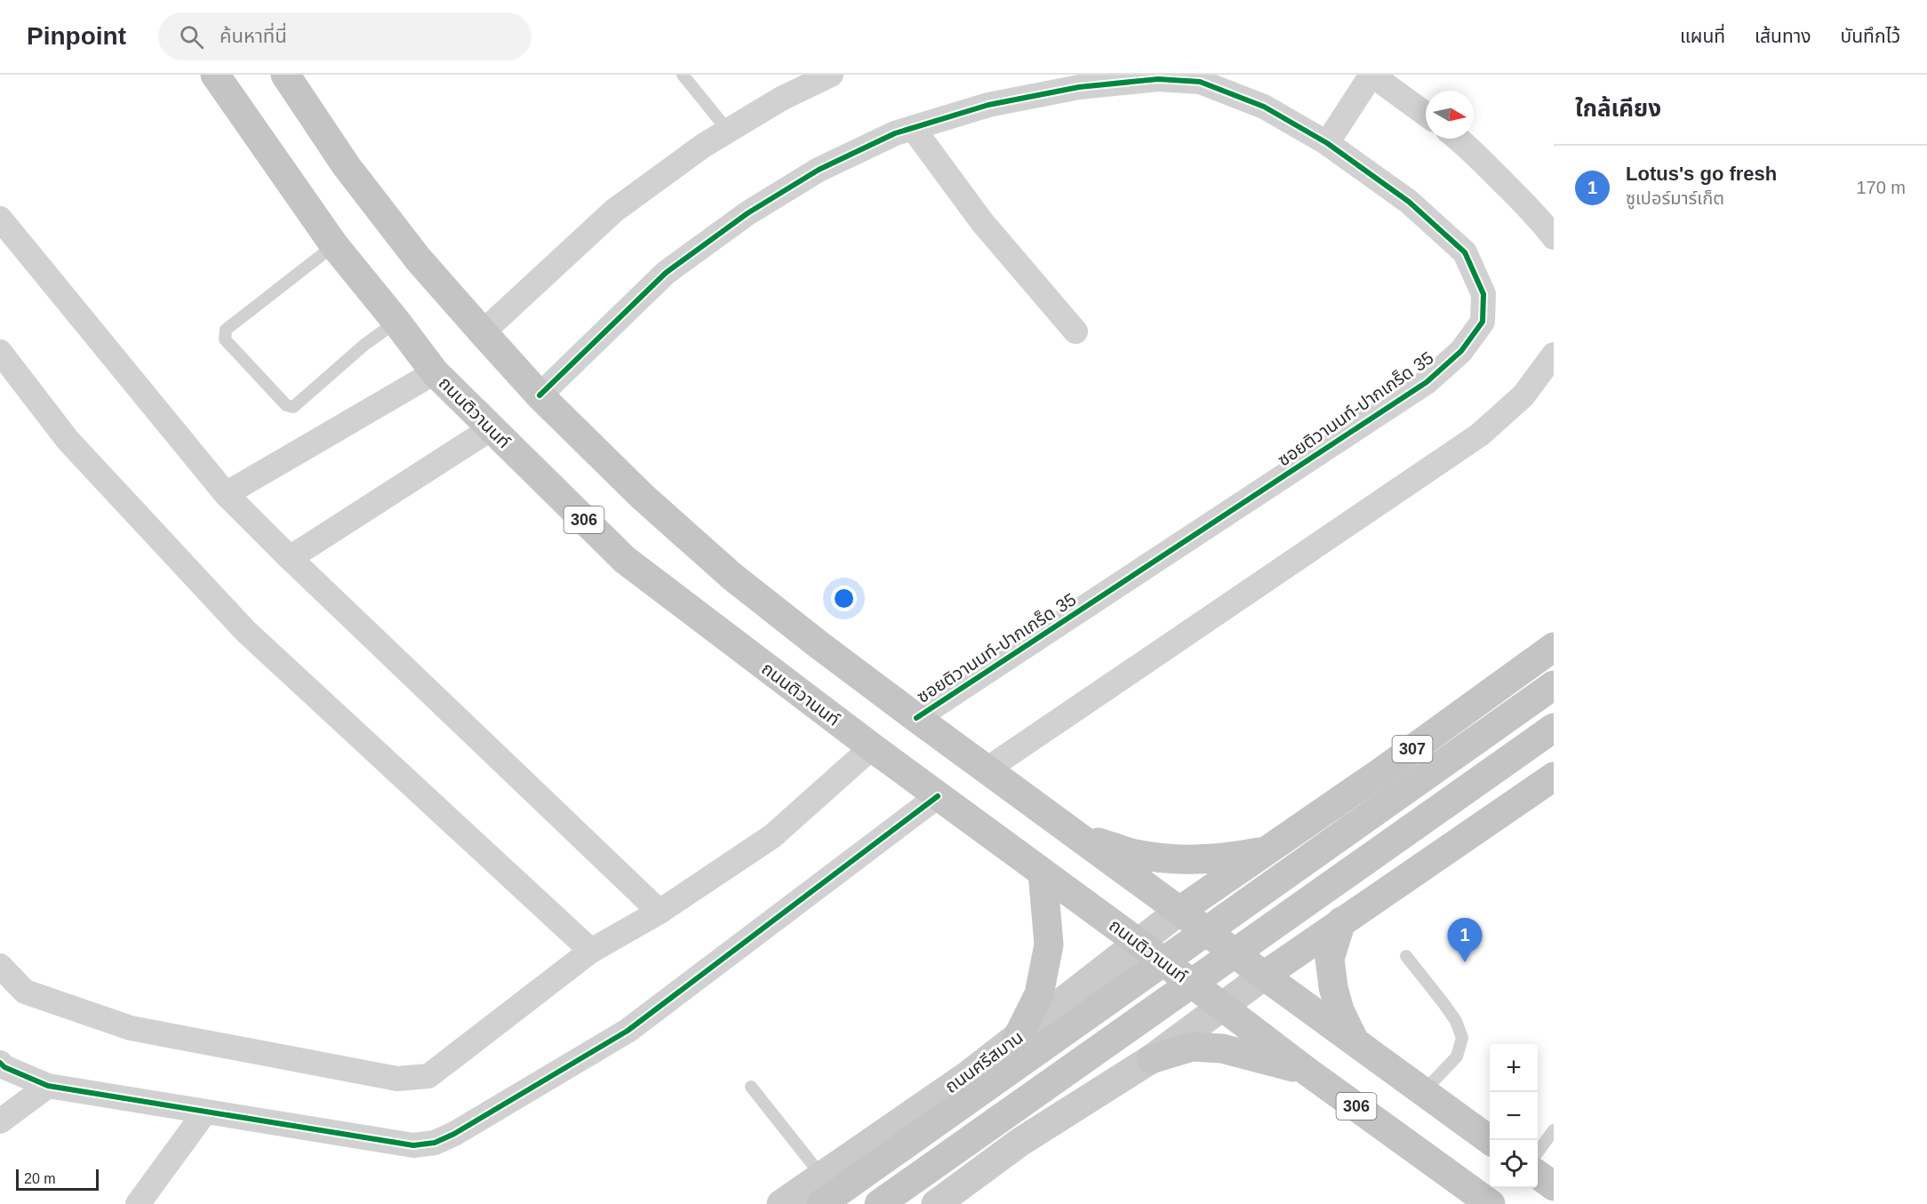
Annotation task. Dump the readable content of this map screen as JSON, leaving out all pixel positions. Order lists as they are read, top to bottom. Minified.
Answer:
{"streets":{"main road":["ถนนติวานนท์","306","307","ถนนศรีสมาน"],"street":["ซอยติวานนท์-ปากเกร็ด 35"]},"crossings":[["ถนนติวานนท์","ถนนศรีสมาน"],["307","ถนนศรีสมาน"]],"scale_bar":"20 m","north":"right","page":{"header":"Pinpoint","search":"ค้นหาที่นี่","nav":["แผนที่","เส้นทาง","บันทึกไว้"],"heading":"ใกล้เคียง","list":[{"mark":"1","name":"Lotus's go fresh","note":"ซูเปอร์มาร์เก็ต","value":"170 m"}],"pins":"1","map_buttons":["+","−"],"scale":"20 m"}}
